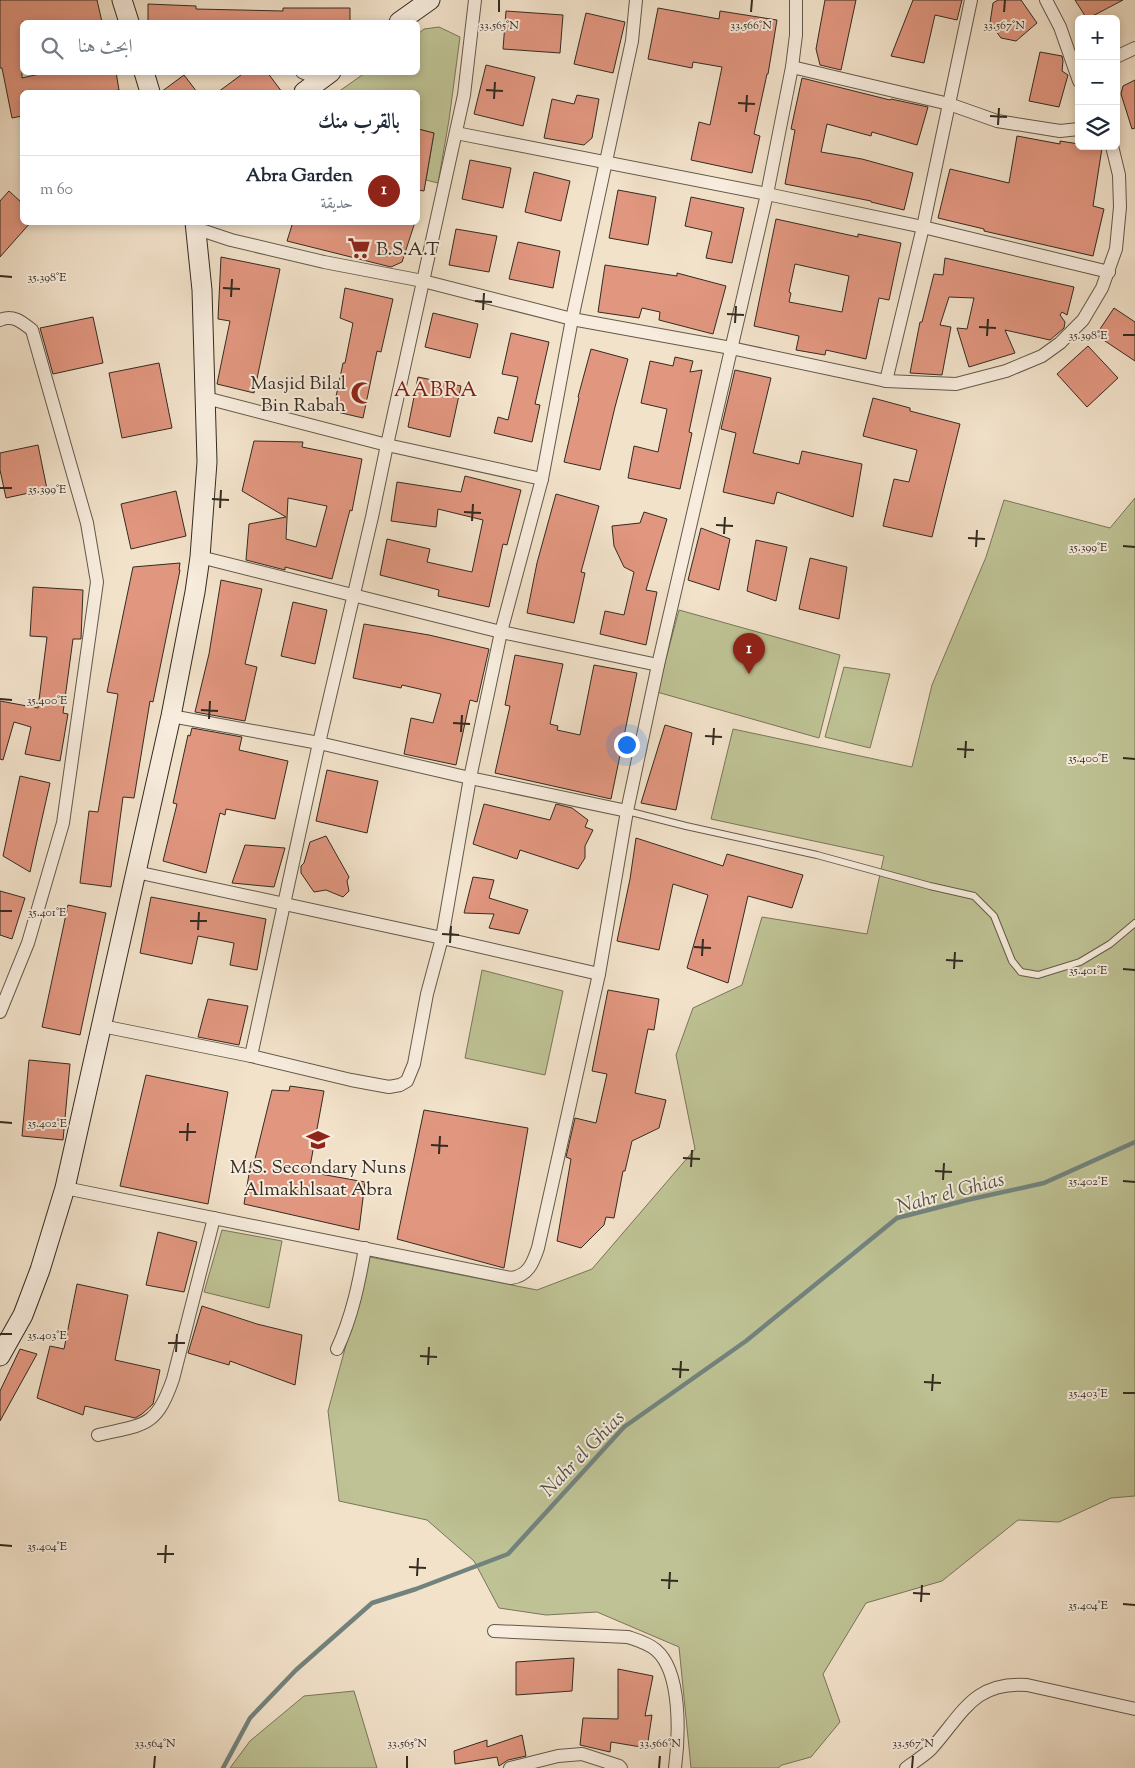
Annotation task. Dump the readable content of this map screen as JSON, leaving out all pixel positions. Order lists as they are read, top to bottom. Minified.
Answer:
{"districts":["AABRA"],"water":["Nahr el Ghias"],"places":{"supermarket":["B.S.A.T"],"mosque":["Masjid Bilal Bin Rabah"],"school or university":["M.S. Secondary Nuns Almakhlsaat Abra"]},"page":{"map_buttons":["+","−"],"search":"ابحث هنا","heading":"بالقرب منك","list":[{"mark":"1","name":"Abra Garden","note":"حديقة","value":"60 m"}],"pins":"1"},"coordinates":["33.565°N","33.566°N","33.567°N","35.398°E","35.399°E","35.400°E","35.401°E","35.402°E","35.403°E","35.404°E","33.564°N"]}
